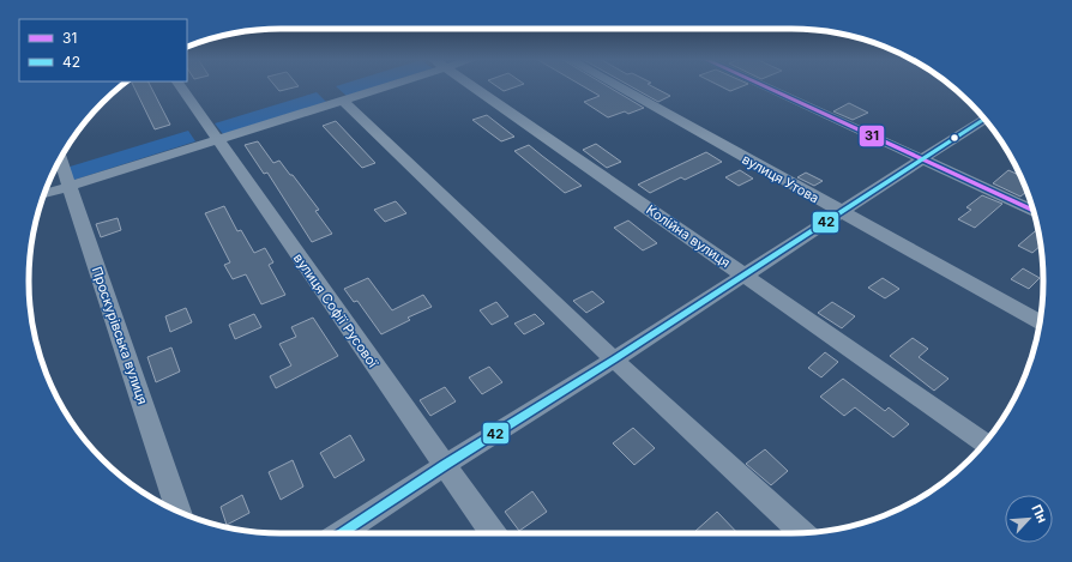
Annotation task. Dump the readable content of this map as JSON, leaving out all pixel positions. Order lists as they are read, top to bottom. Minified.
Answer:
{"streets":{"street":["вулиця Утова","Колійна вулиця","вулиця Софії Русової","Проскурівська вулиця"]},"lines":["transit line 31","transit line 42"],"legend":["31","42"],"north":"top right"}
